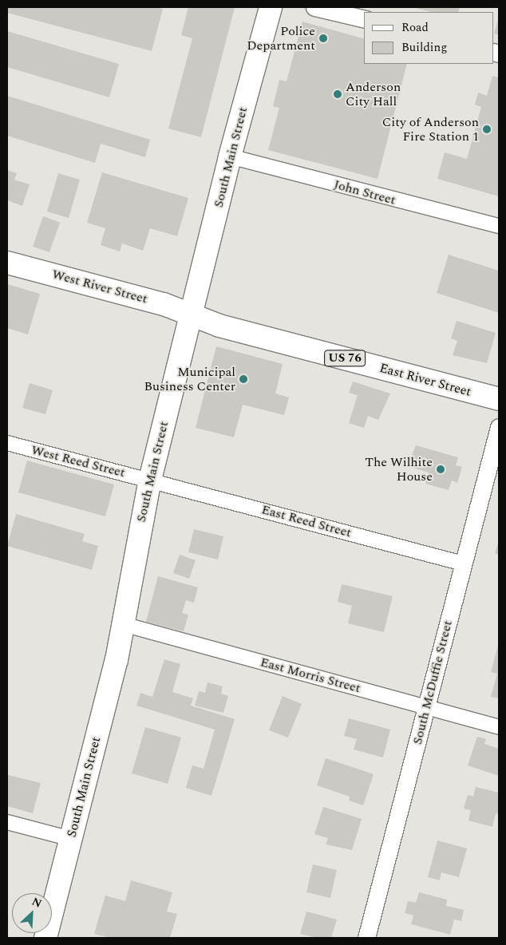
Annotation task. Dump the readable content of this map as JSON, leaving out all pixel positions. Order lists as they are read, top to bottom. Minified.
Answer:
{"streets":{"main road":["South Main Street","West River Street","US 76","East River Street"],"street":["John Street","West Reed Street","East Reed Street","East Morris Street","South McDuffie Street"]},"crossings":[["South Main Street","John Street"],["South Main Street","West River Street"],["South Main Street","East River Street"],["South Main Street","West Reed Street"],["South Main Street","East Reed Street"],["South Main Street","East Morris Street"],["West River Street","East River Street"],["West Reed Street","East Reed Street"],["East Reed Street","South McDuffie Street"],["East Morris Street","South McDuffie Street"]],"places":["Police Department","Anderson City Hall","City of Anderson Fire Station 1","Municipal Business Center","The Wilhite House"],"legend":["Road","Building"],"north":"top right"}
